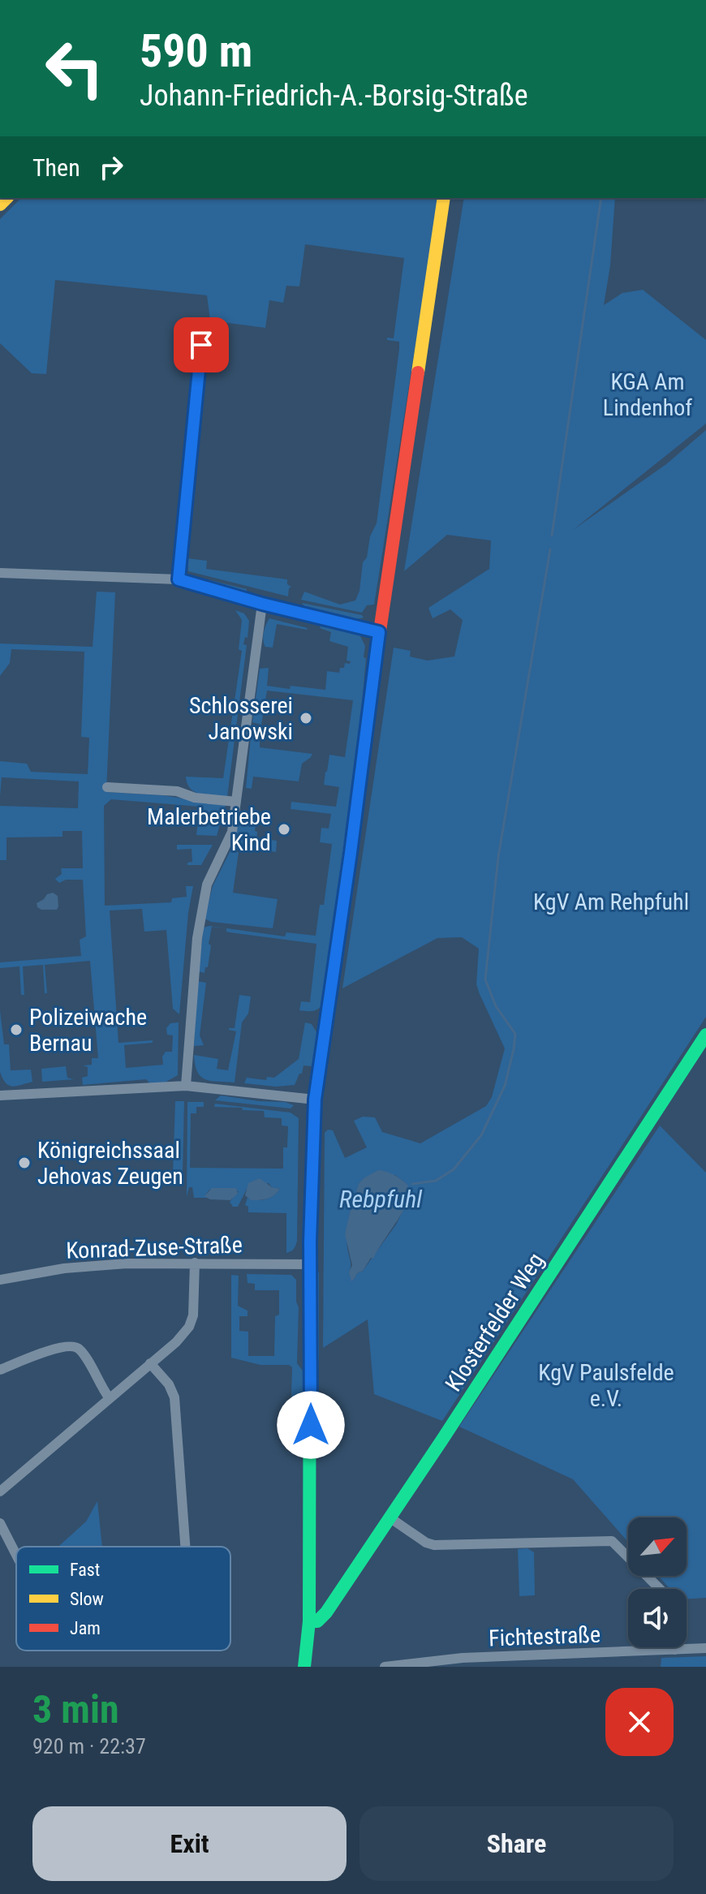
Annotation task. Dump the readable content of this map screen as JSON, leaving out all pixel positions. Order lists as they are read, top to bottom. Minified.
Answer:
{"streets":{"main road":["Klosterfelder Weg"],"street":["Konrad-Zuse-Straße","Fichtestraße"]},"water":["Rebpfuhl"],"parks":["KGA Am Lindenhof","KgV Am Rehpfuhl","KgV Paulsfelde e.V."],"places":["Schlosserei Janowski","Malerbetriebe Kind","Polizeiwache Bernau","Königreichssaal Jehovas Zeugen"],"legend":["Fast","Slow","Jam"],"north":"top right","page":{"turn":["590 m","Johann-Friedrich-A.-Borsig-Straße"],"then":"Then","heading":["3 min","920 m · 22:37"],"buttons":["Exit","Share"]}}
